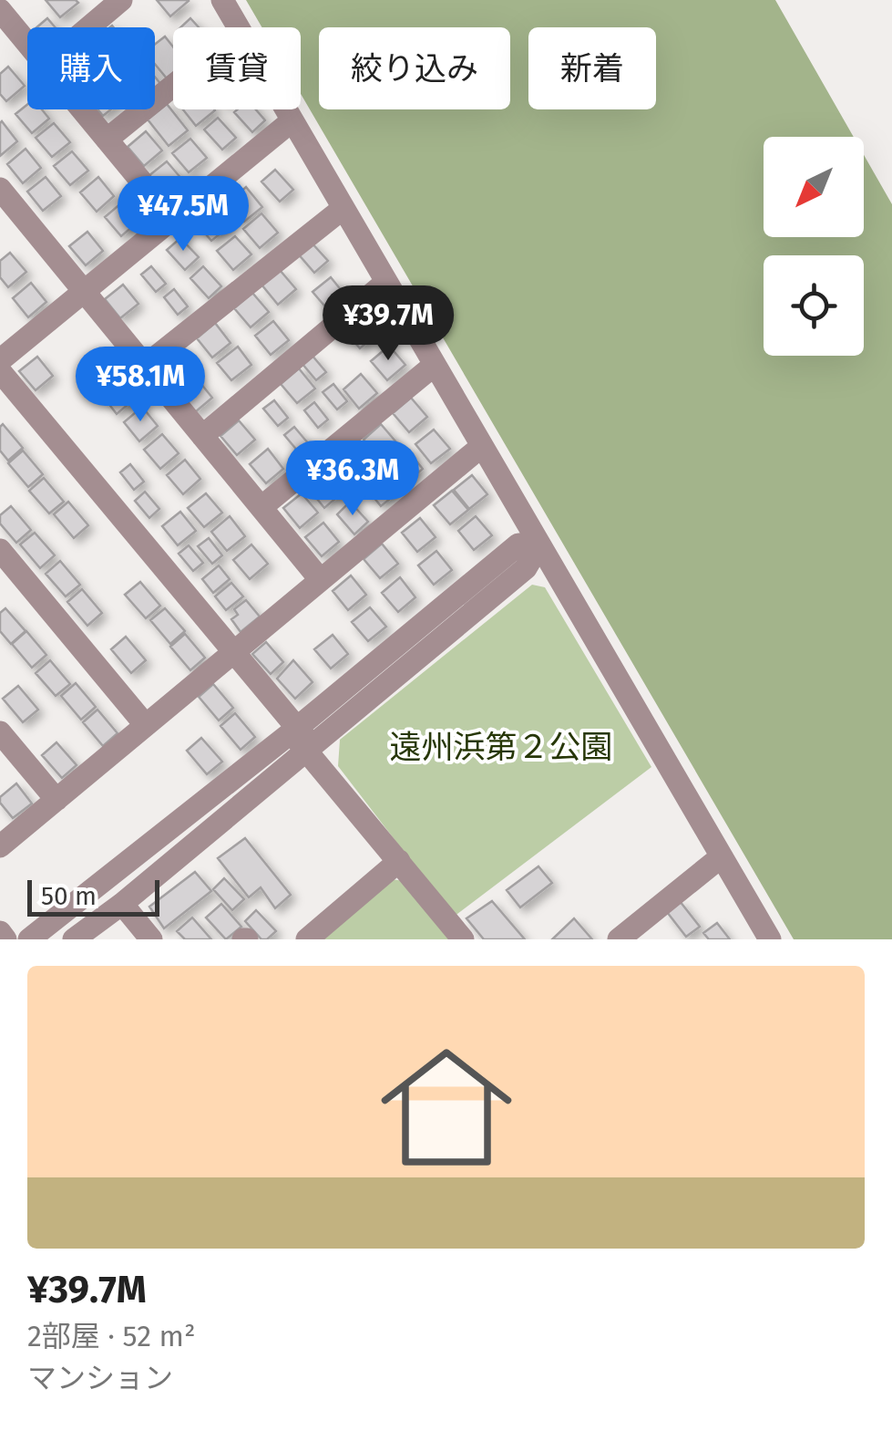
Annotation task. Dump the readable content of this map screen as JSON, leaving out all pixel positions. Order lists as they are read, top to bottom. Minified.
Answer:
{"parks":["遠州浜第２公園"],"scale_bar":"50 m","north":"bottom left","page":{"chip":["購入","賃貸","絞り込み","新着"],"price":["¥47.5M","¥39.7M","¥58.1M","¥36.3M"],"scale":"50 m","list":[{"name":"¥39.7M","note":"2部屋 · 52 m² · マンション"}]}}
